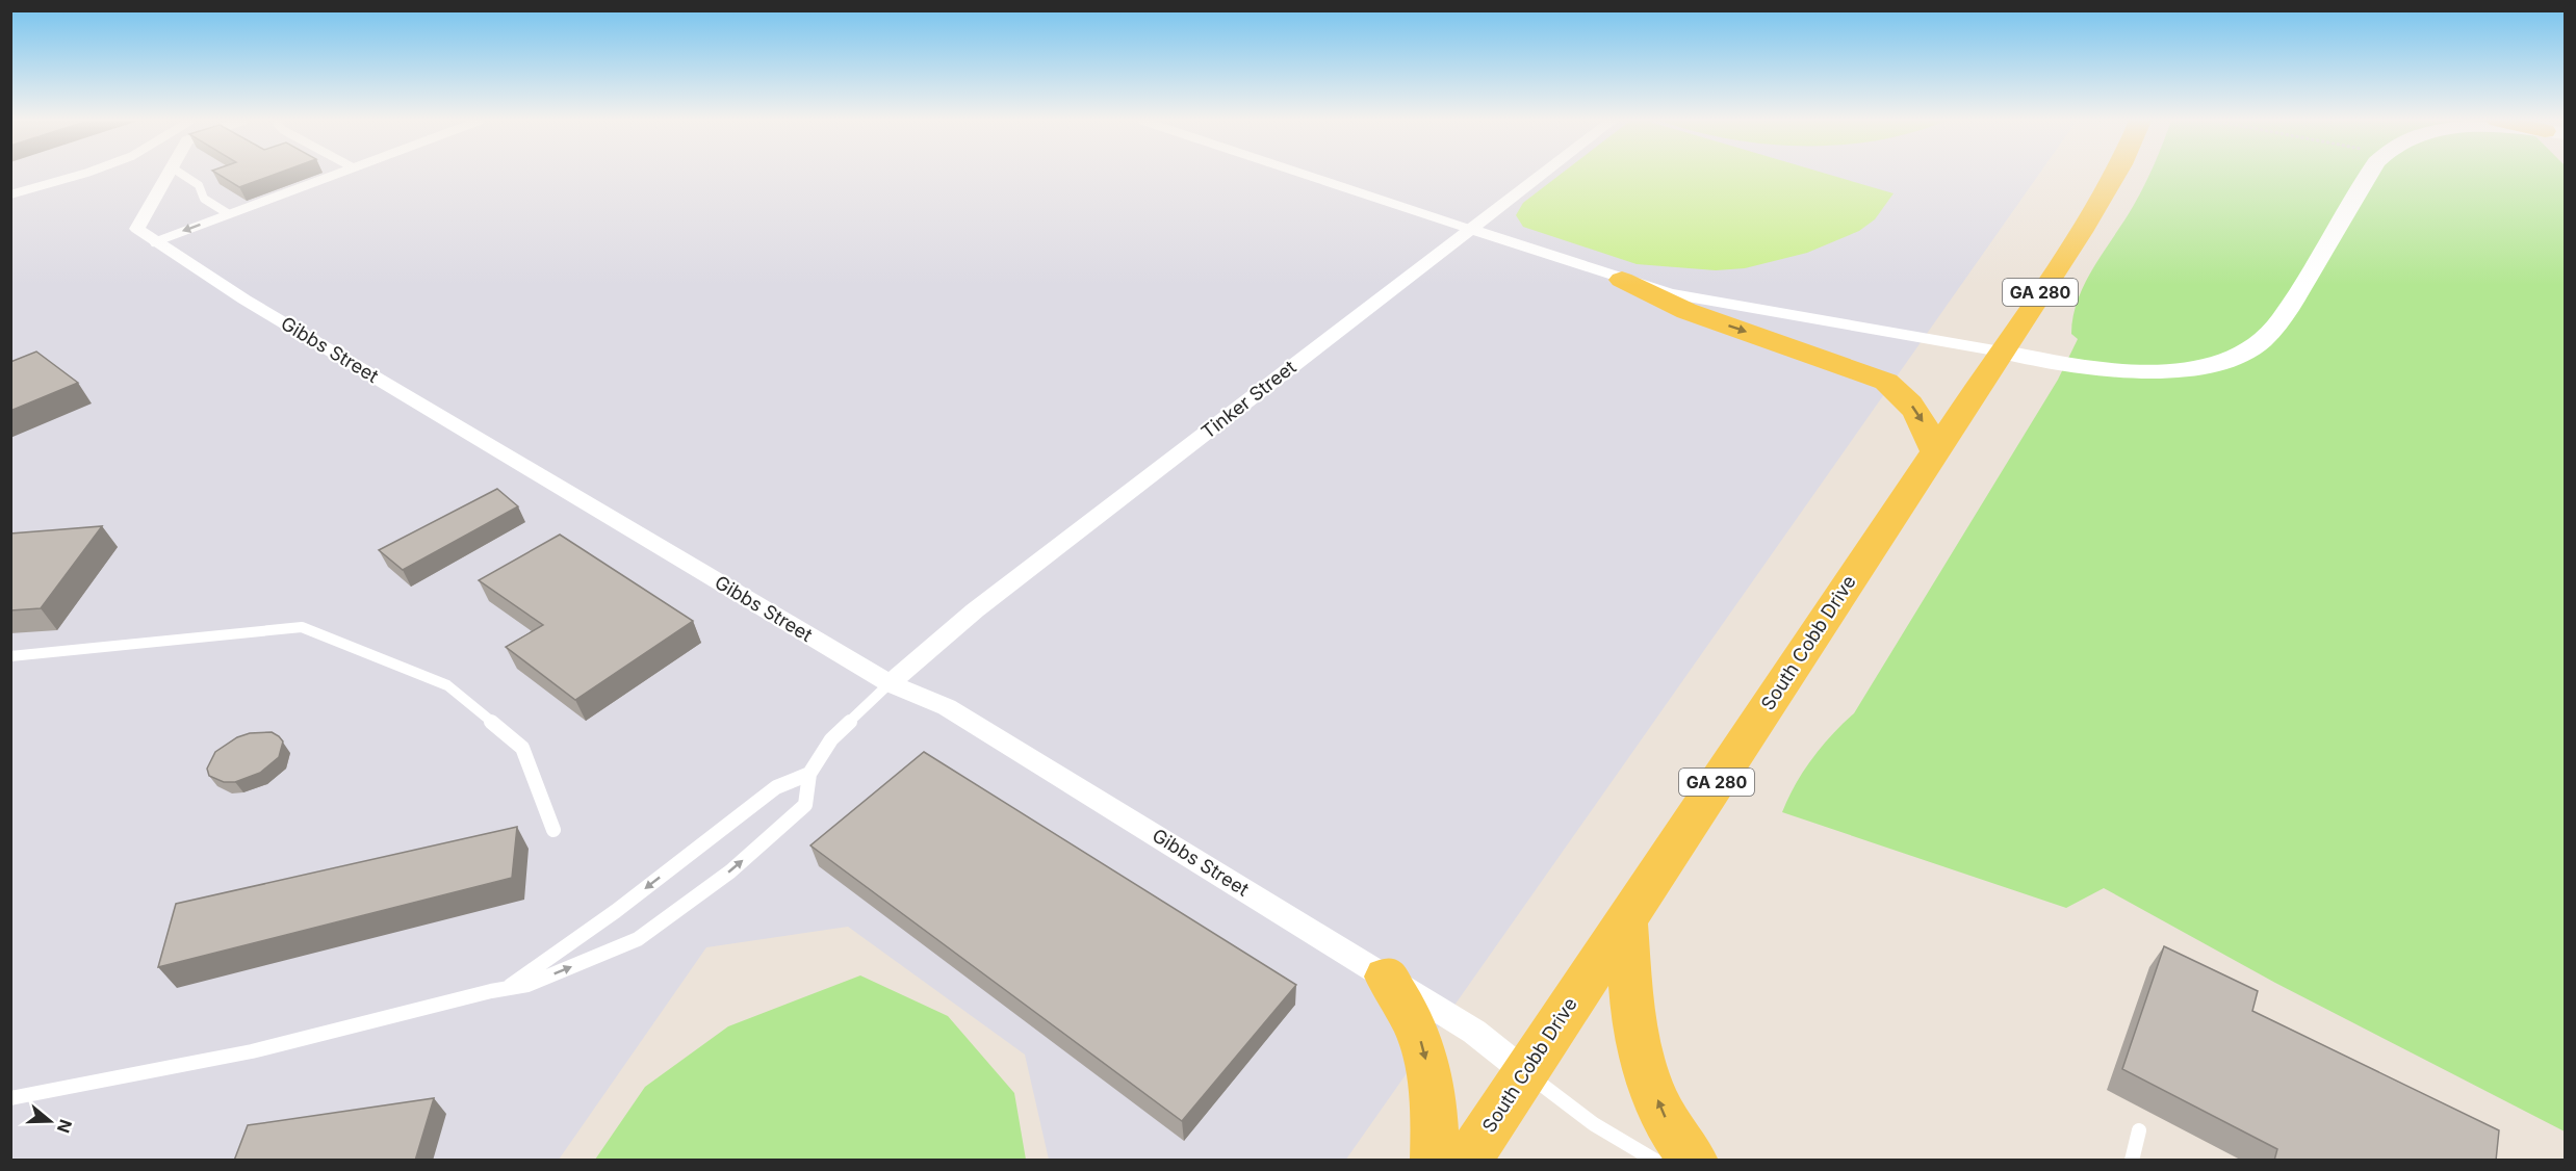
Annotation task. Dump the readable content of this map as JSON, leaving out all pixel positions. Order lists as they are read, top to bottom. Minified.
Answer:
{"streets":{"main road":["GA 280","South Cobb Drive"],"street":["Gibbs Street","Tinker Street"]},"crossings":[["Gibbs Street","Tinker Street"],["Gibbs Street","South Cobb Drive"]],"north":"right"}
